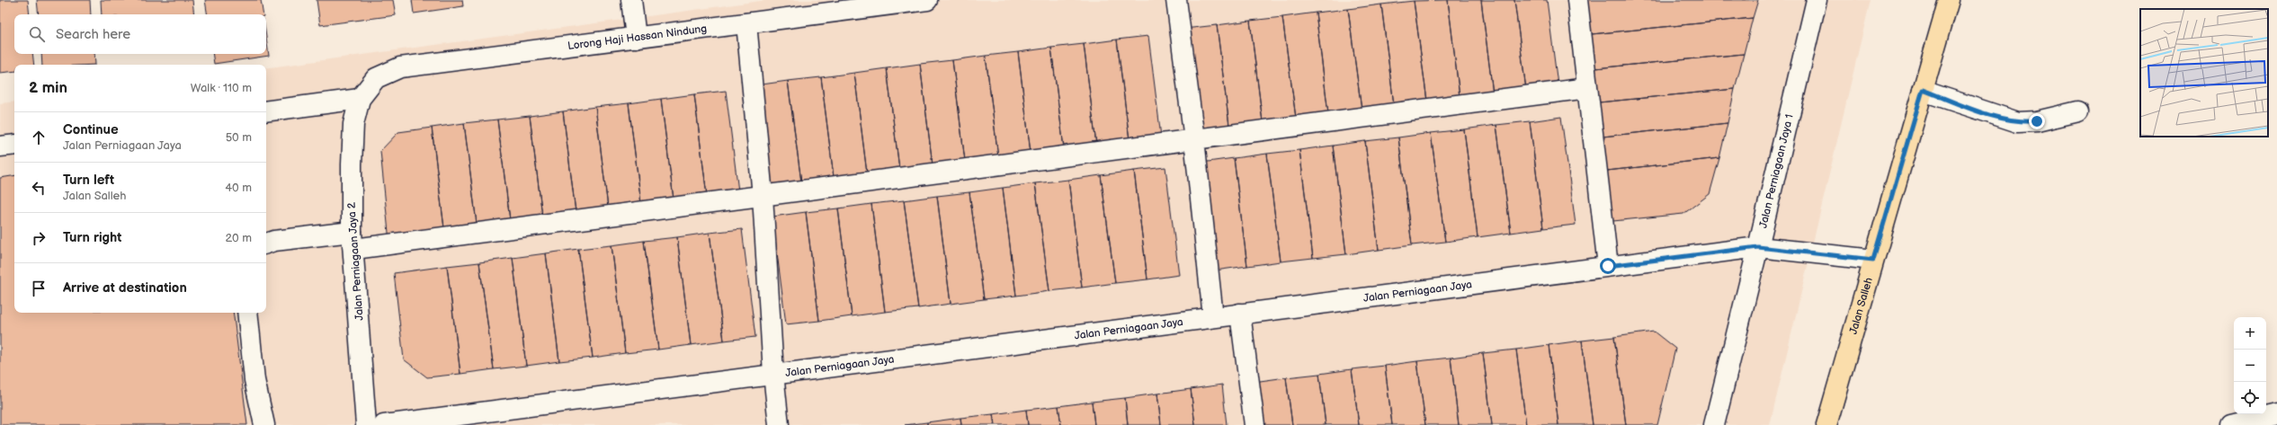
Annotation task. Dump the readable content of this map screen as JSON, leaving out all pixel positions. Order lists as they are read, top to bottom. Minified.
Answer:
{"streets":{"main road":["Jalan Salleh"],"street":["Lorong Haji Hassan Nindung","Jalan Perniagaan Jaya 1","Jalan Perniagaan Jaya 2","Jalan Perniagaan Jaya"]},"crossings":[["Lorong Haji Hassan Nindung","Jalan Perniagaan Jaya 2"],["Jalan Perniagaan Jaya 1","Jalan Perniagaan Jaya"],["Jalan Perniagaan Jaya","Jalan Salleh"]],"page":{"search":"Search here","heading":["2 min","Walk · 110 m"],"list":[["Continue","Jalan Perniagaan Jaya","50 m"],["Turn left","Jalan Salleh","40 m"],["Turn right","20 m"],"Arrive at destination"],"map_buttons":["+","−"]}}
